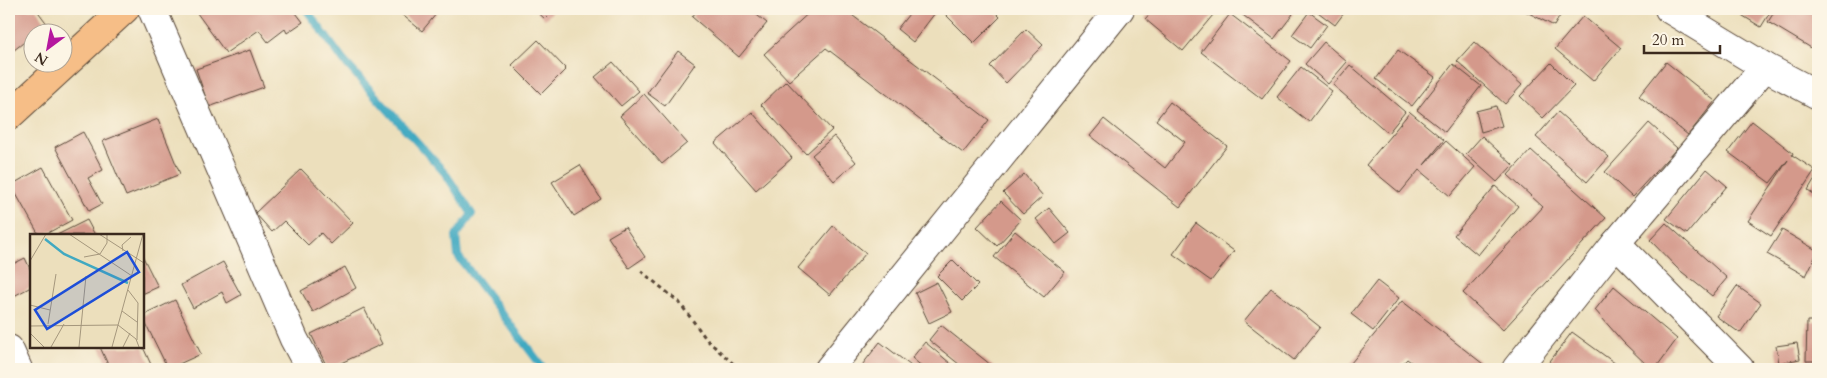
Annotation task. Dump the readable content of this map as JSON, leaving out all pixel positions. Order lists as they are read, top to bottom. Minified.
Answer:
{"scale_bar":"20 m","north":"bottom left"}
